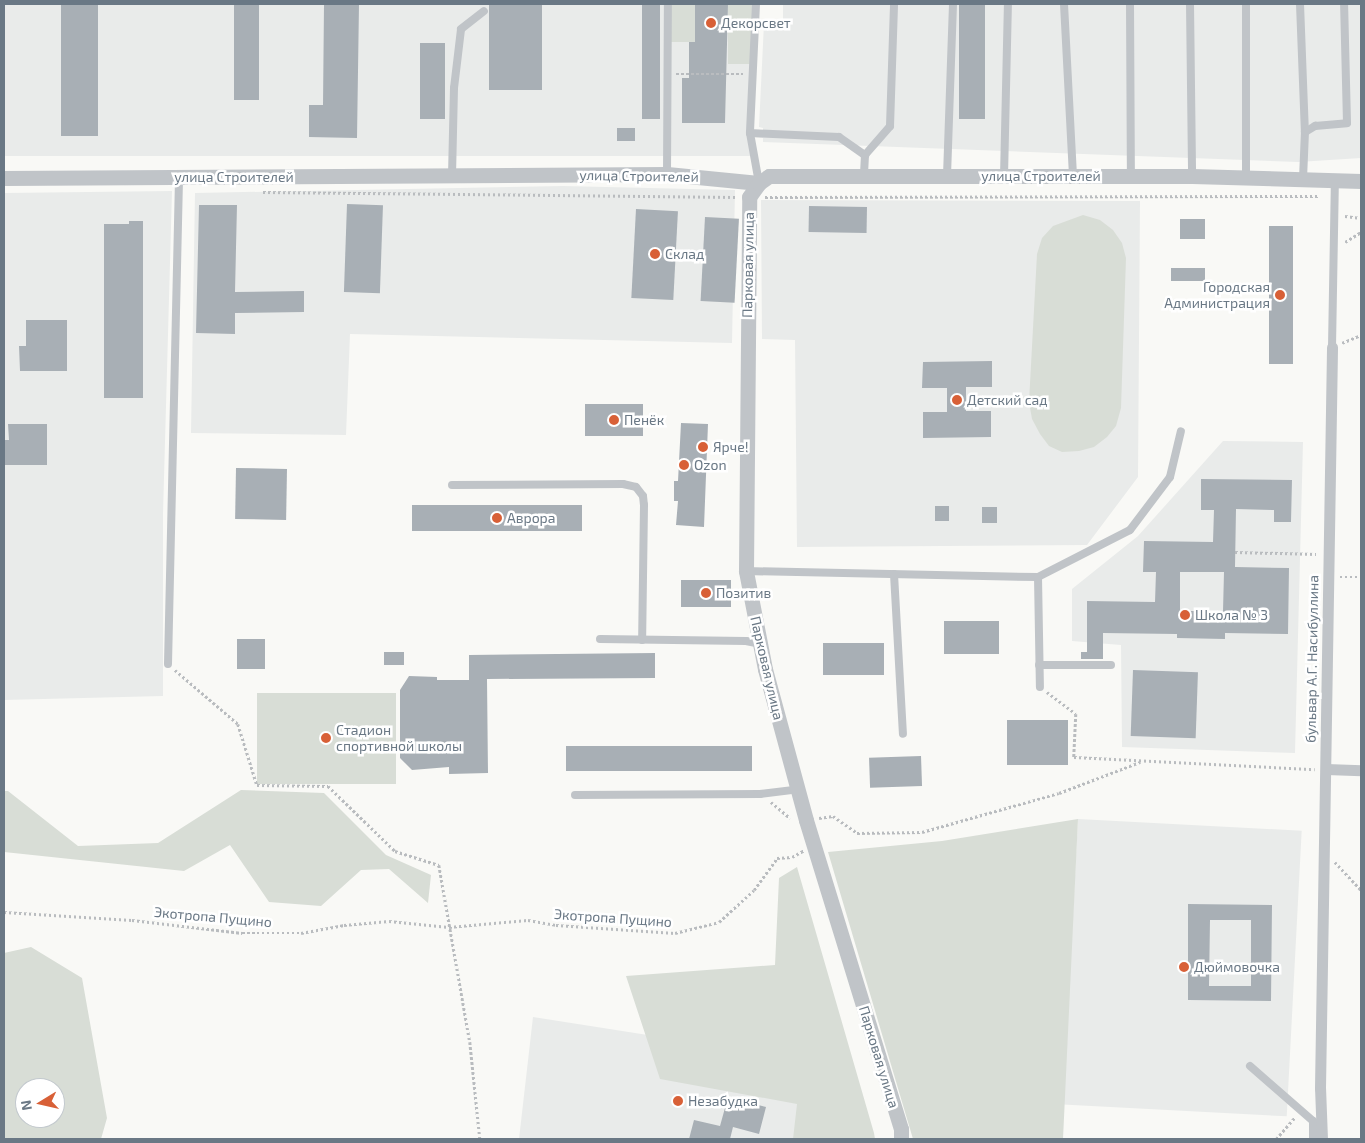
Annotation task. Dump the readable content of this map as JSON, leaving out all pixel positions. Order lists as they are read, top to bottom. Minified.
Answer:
{"streets":{"street":["улица Строителей","Парковая улица","бульвар А.Г. Насибуллина"],"path":["Экотропа Пущино"]},"crossings":[["улица Строителей","Парковая улица"],["улица Строителей","бульвар А.Г. Насибуллина"]],"places":["Декорсвет","Склад","Городская Администрация","Детский сад","Пенёк","Ярче!","Ozon","Аврора","Позитив","Школа № 3","Стадион спортивной школы","Дюймовочка","Незабудка"],"north":"left"}
